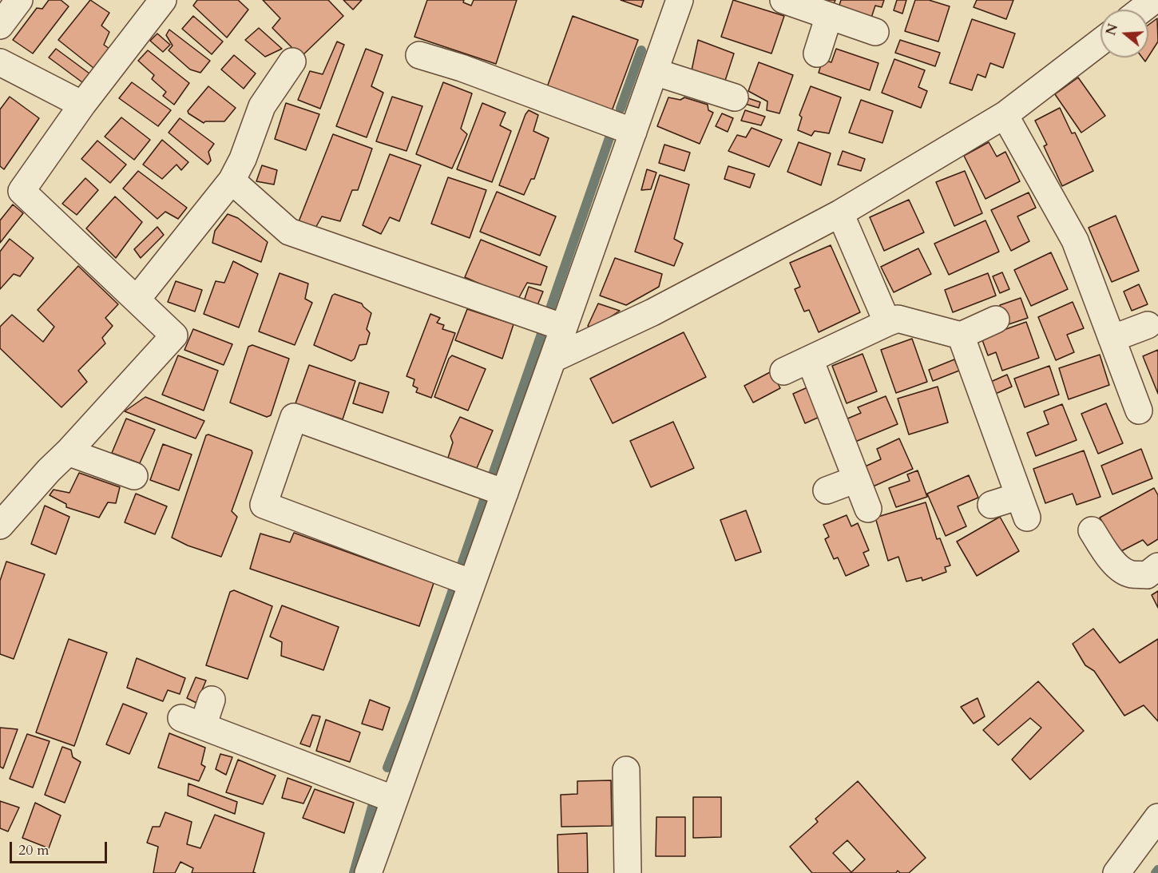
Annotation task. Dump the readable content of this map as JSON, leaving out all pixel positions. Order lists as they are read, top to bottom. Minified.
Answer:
{"scale_bar":"20 m","north":"left"}
